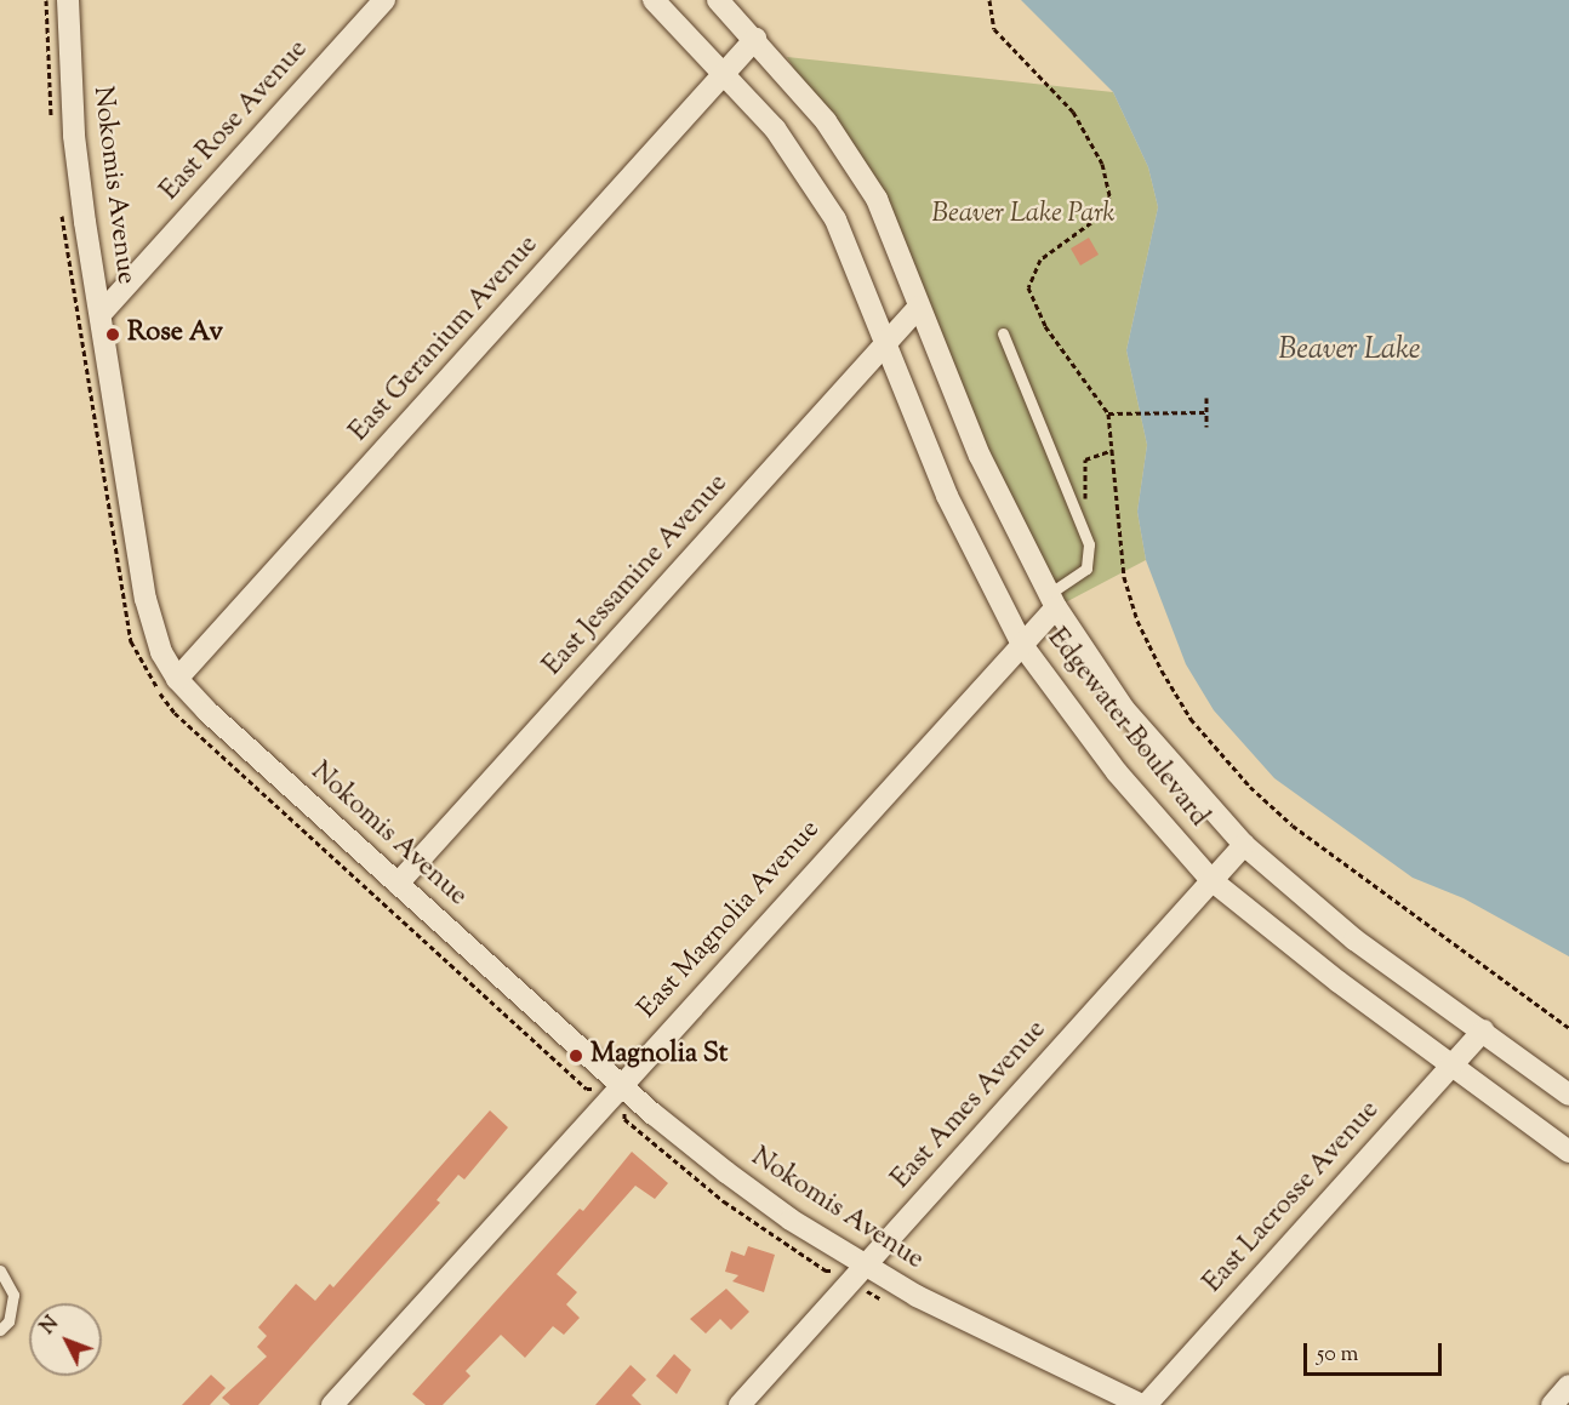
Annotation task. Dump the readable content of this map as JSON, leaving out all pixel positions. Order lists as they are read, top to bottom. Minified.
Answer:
{"streets":{"street":["East Rose Avenue","Nokomis Avenue","East Geranium Avenue","East Jessamine Avenue","Edgewater Boulevard","East Magnolia Avenue","East Ames Avenue","East Lacrosse Avenue"]},"crossings":[["East Rose Avenue","Nokomis Avenue"],["Nokomis Avenue","East Geranium Avenue"],["Nokomis Avenue","East Jessamine Avenue"],["Nokomis Avenue","East Magnolia Avenue"],["Nokomis Avenue","East Ames Avenue"],["Nokomis Avenue","East Lacrosse Avenue"],["East Geranium Avenue","Edgewater Boulevard"],["East Jessamine Avenue","Edgewater Boulevard"],["Edgewater Boulevard","East Magnolia Avenue"],["Edgewater Boulevard","East Ames Avenue"],["Edgewater Boulevard","East Lacrosse Avenue"]],"water":["Beaver Lake"],"parks":["Beaver Lake Park"],"places":["Rose Av","Magnolia St"],"scale_bar":"50 m","north":"top left"}
